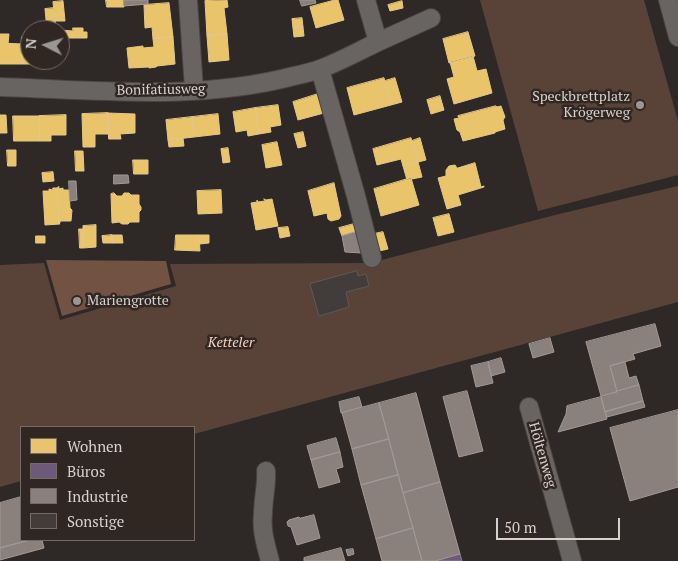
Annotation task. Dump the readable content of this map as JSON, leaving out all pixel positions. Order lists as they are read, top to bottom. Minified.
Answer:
{"streets":{"street":["Bonifatiusweg","Höltenweg"]},"parks":["Ketteler"],"places":["Speckbrettplatz Krögerweg","Mariengrotte"],"legend":["Wohnen","Büros","Industrie","Sonstige"],"scale_bar":"50 m","north":"left"}
